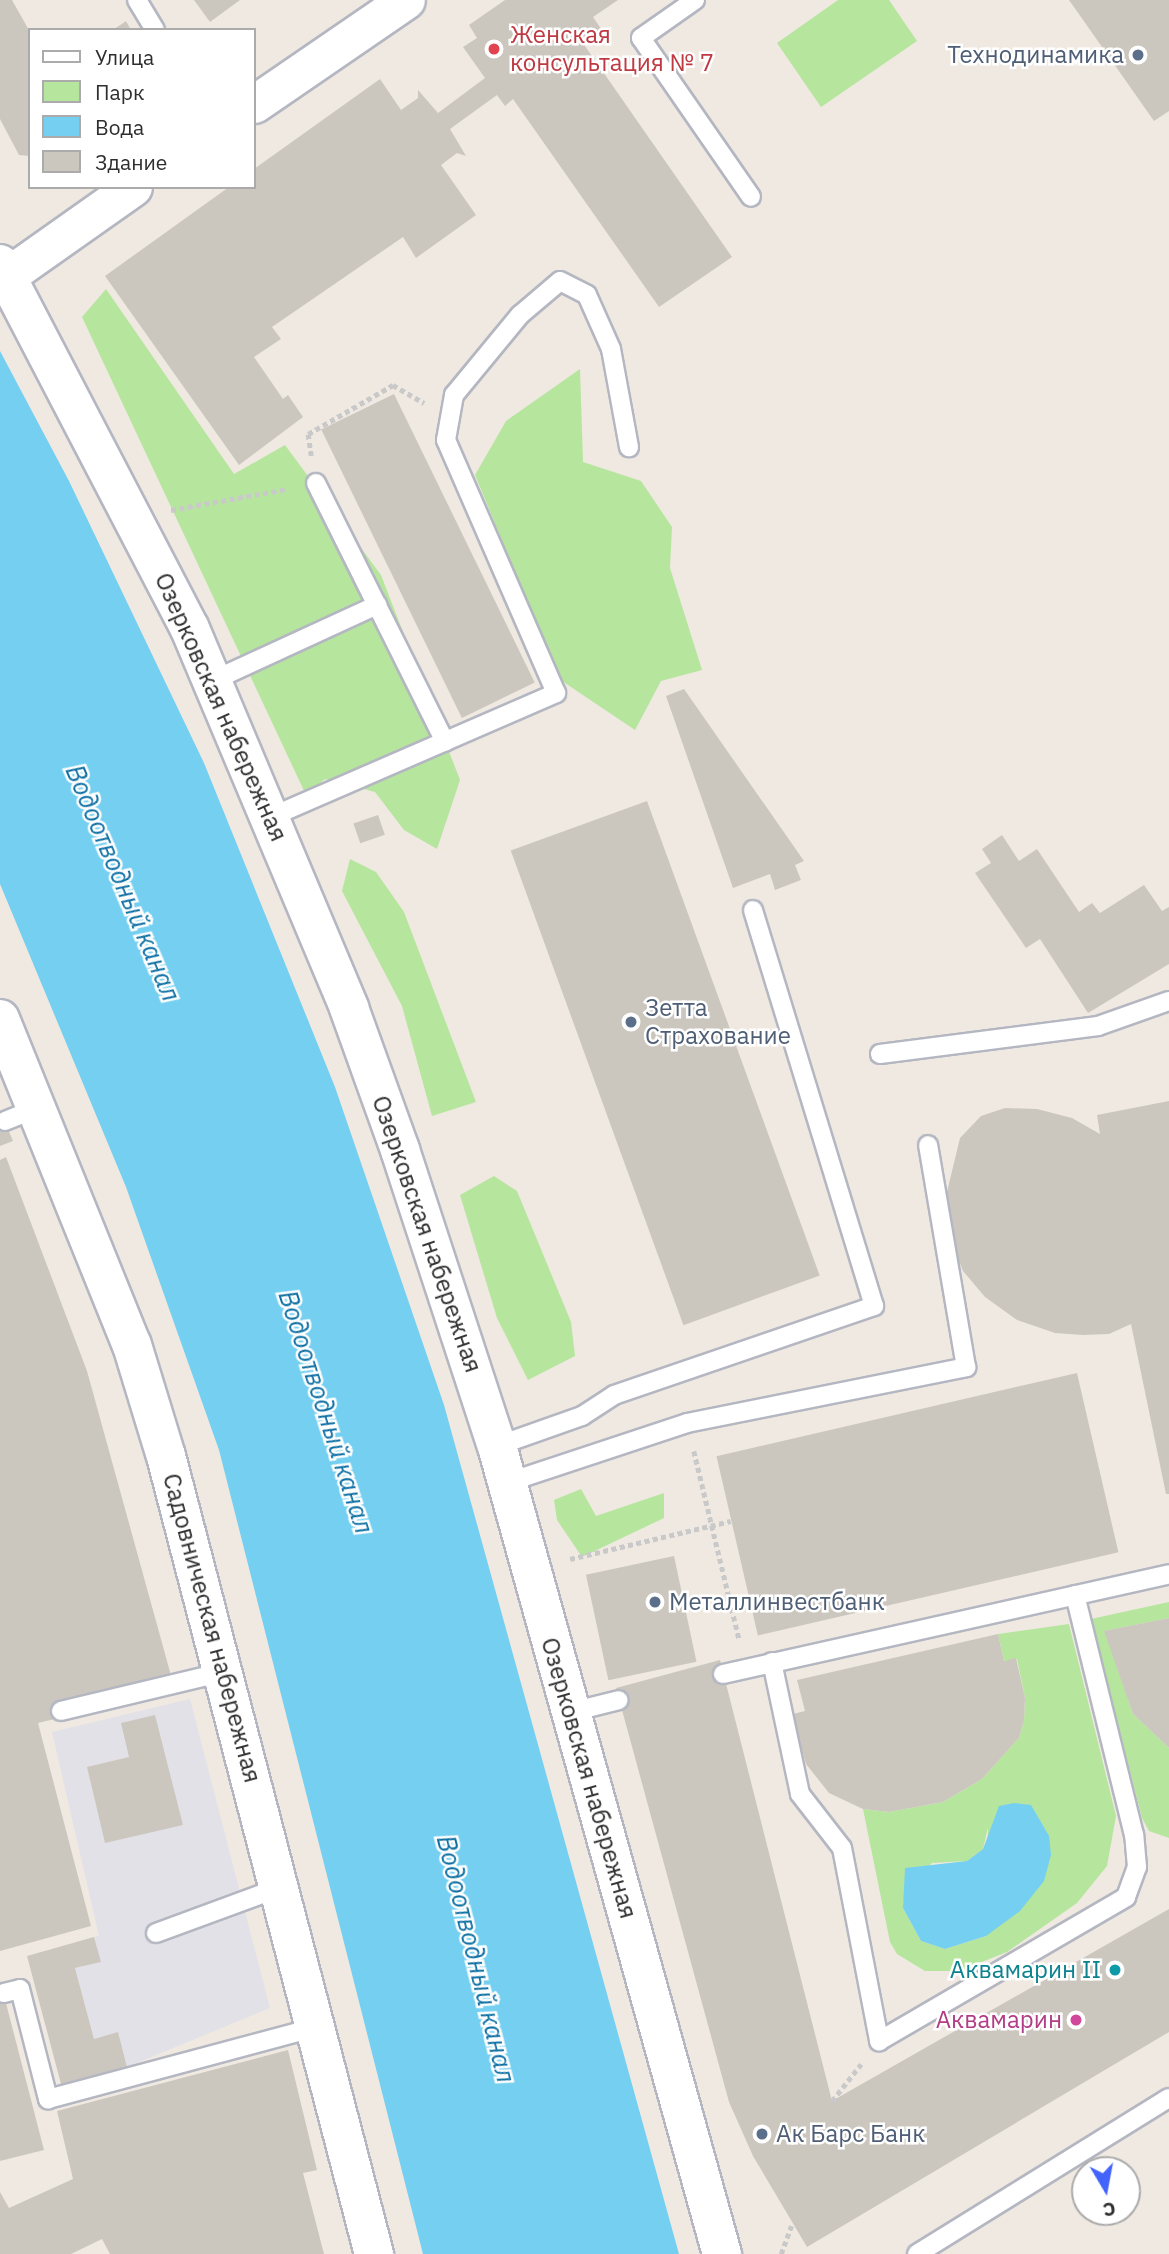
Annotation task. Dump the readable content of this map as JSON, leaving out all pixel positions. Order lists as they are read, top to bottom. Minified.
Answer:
{"streets":{"street":["Озерковская набережная","Садовническая набережная"]},"water":["Водоотводный канал"],"places":["Женская консультация № 7","Технодинамика","Зетта Страхование","Металлинвестбанк","Аквамарин II","Аквамарин","Ак Барс Банк"],"legend":["Улица","Парк","Вода","Здание"],"north":"bottom"}
